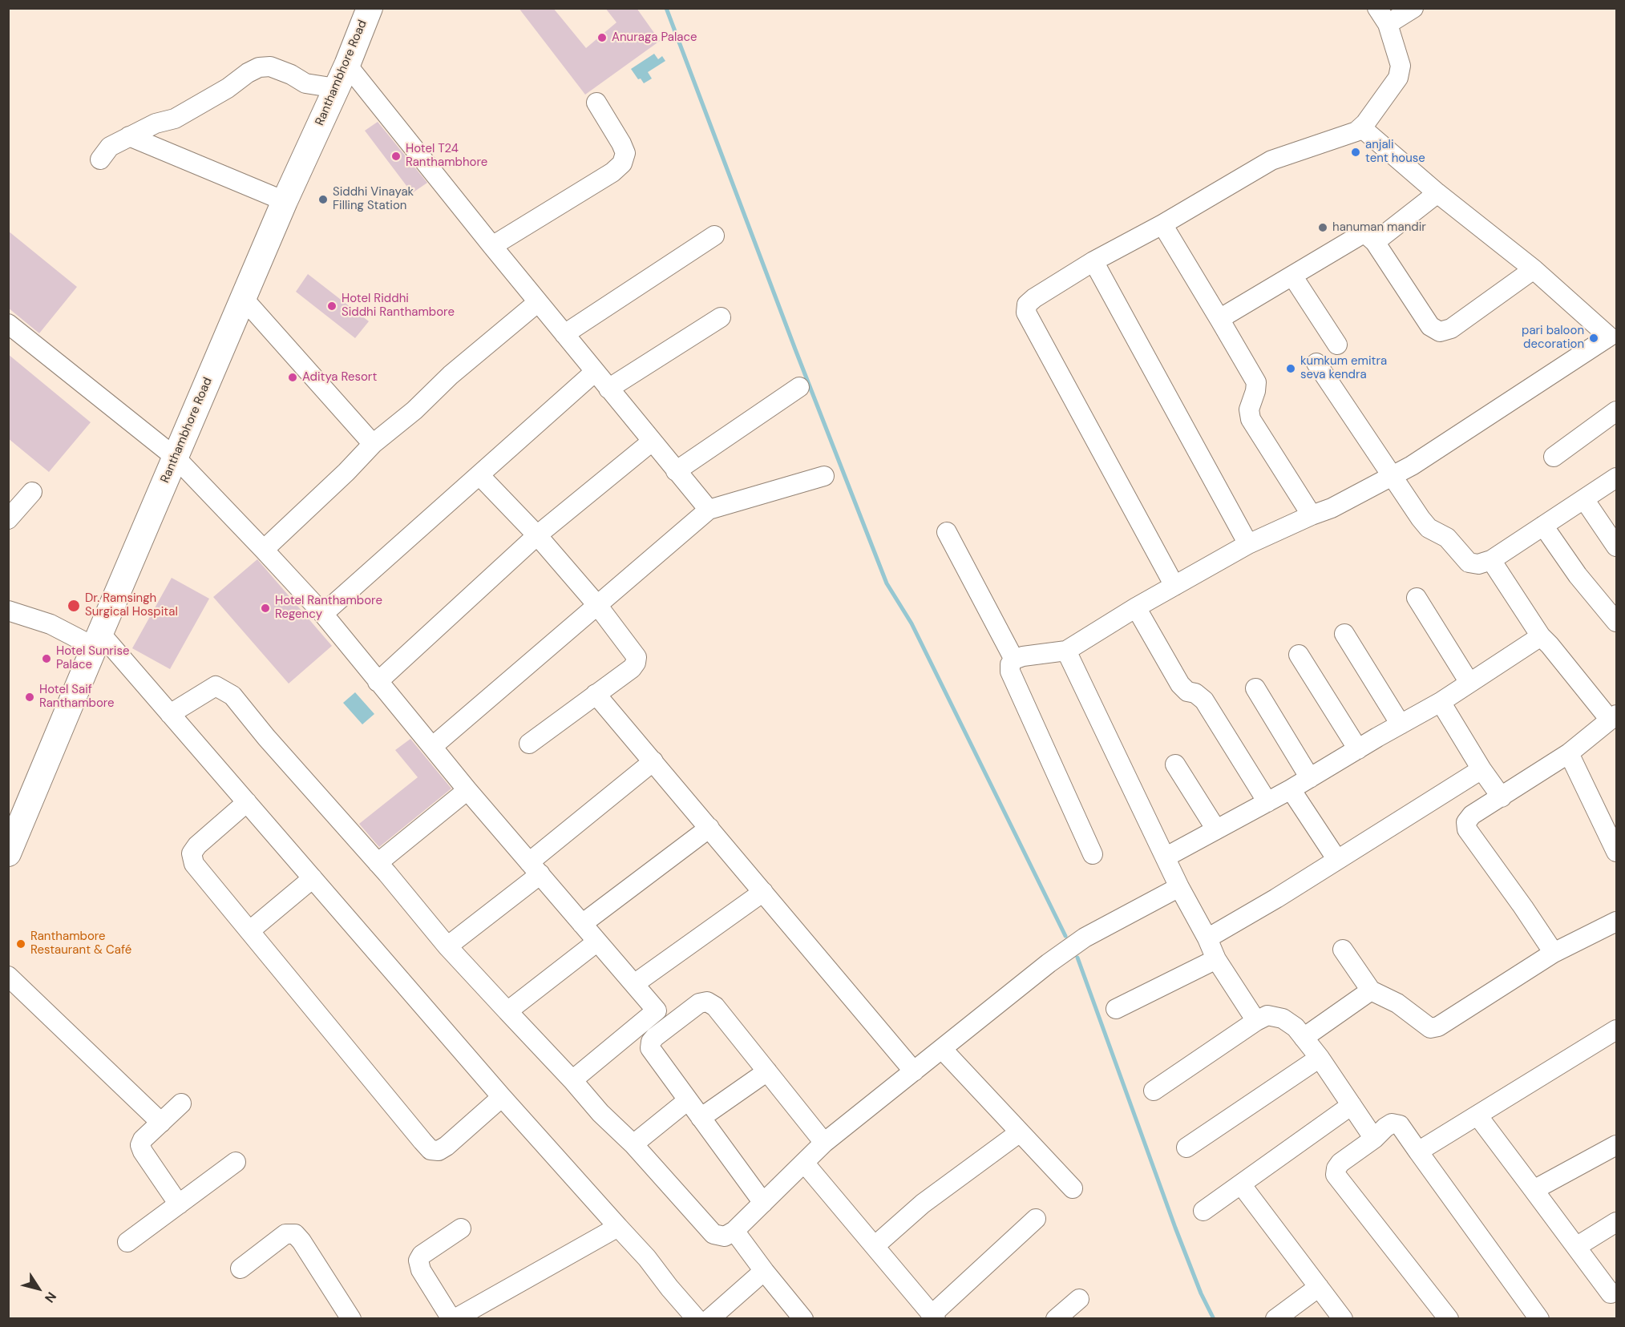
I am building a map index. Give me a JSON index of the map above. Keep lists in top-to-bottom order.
{
  "streets": {
    "main road": ["Ranthambhore Road"]
  },
  "places": [
    "Anuraga Palace",
    "anjali tent house",
    "Hotel T24 Ranthambhore",
    "Siddhi Vinayak Filling Station",
    "hanuman mandir",
    "Hotel Riddhi Siddhi Ranthambore",
    "pari baloon decoration",
    "kumkum emitra seva kendra",
    "Aditya Resort",
    "Dr. Ramsingh Surgical Hospital",
    "Hotel Ranthambore Regency",
    "Hotel Sunrise Palace",
    "Hotel Saif Ranthambore",
    "Ranthambore Restaurant & Café"
  ],
  "north": "bottom right"
}
